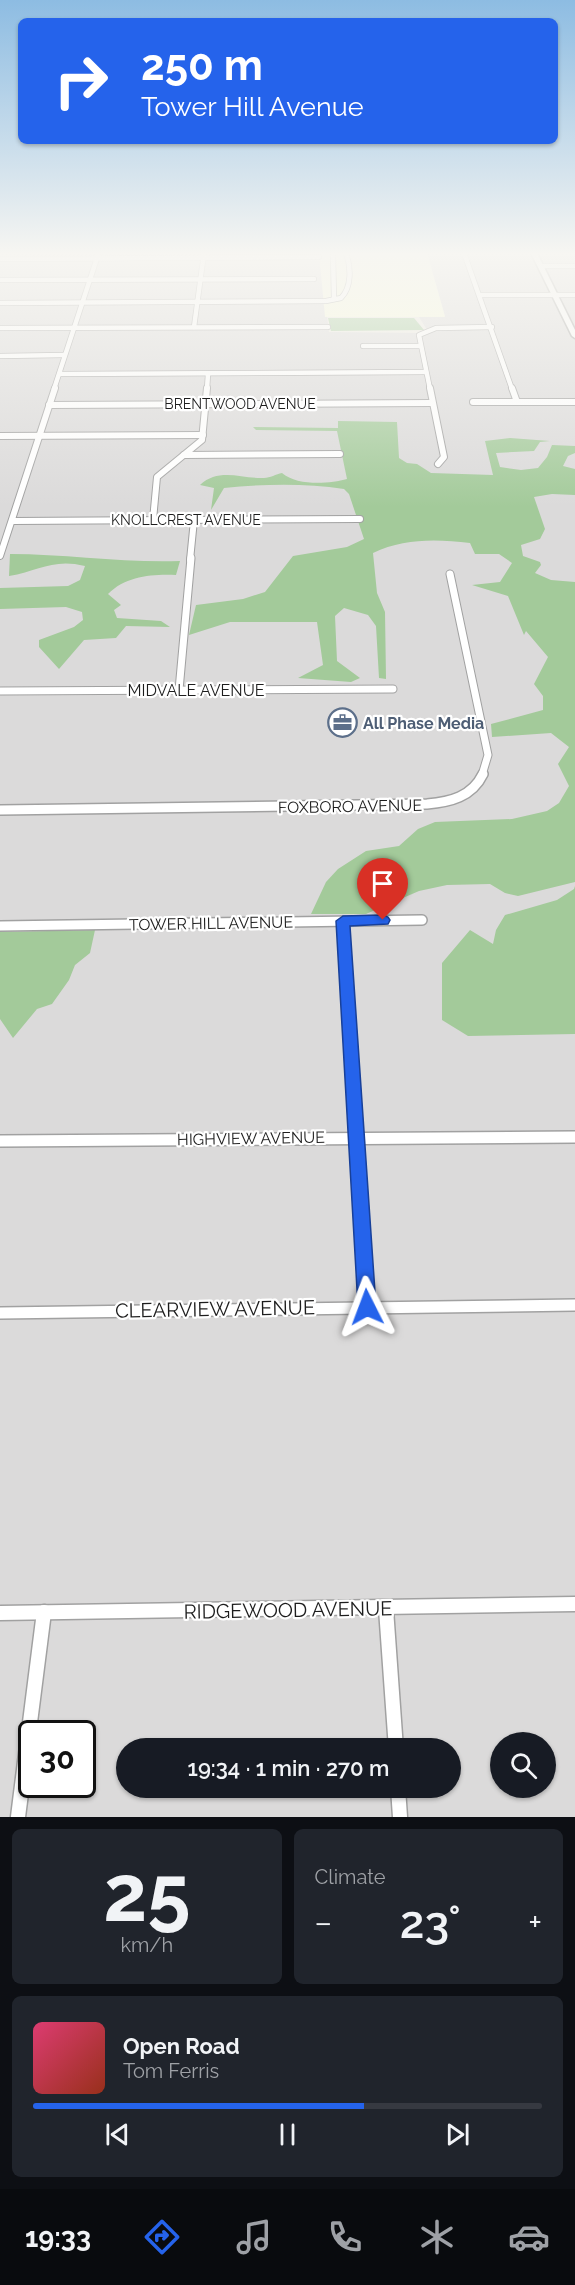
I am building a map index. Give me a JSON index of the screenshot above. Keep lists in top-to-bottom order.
{
  "streets": {
    "street": [
      "BRENTWOOD AVENUE",
      "KNOLLCREST AVENUE",
      "MIDVALE AVENUE",
      "FOXBORO AVENUE",
      "TOWER HILL AVENUE",
      "HIGHVIEW AVENUE",
      "CLEARVIEW AVENUE",
      "RIDGEWOOD AVENUE"
    ]
  },
  "places": {
    "office": ["All Phase Media"]
  },
  "page": {
    "turn": ["250 m", "Tower Hill Avenue"],
    "limit": "30",
    "trip": "19:34 · 1 min · 270 m",
    "tile": [
      ["25", "km/h"],
      "Climate"
    ],
    "heat": ["−", "23°", "+"],
    "song": ["Open Road", "Tom Ferris"],
    "tabs": "19:33"
  }
}
